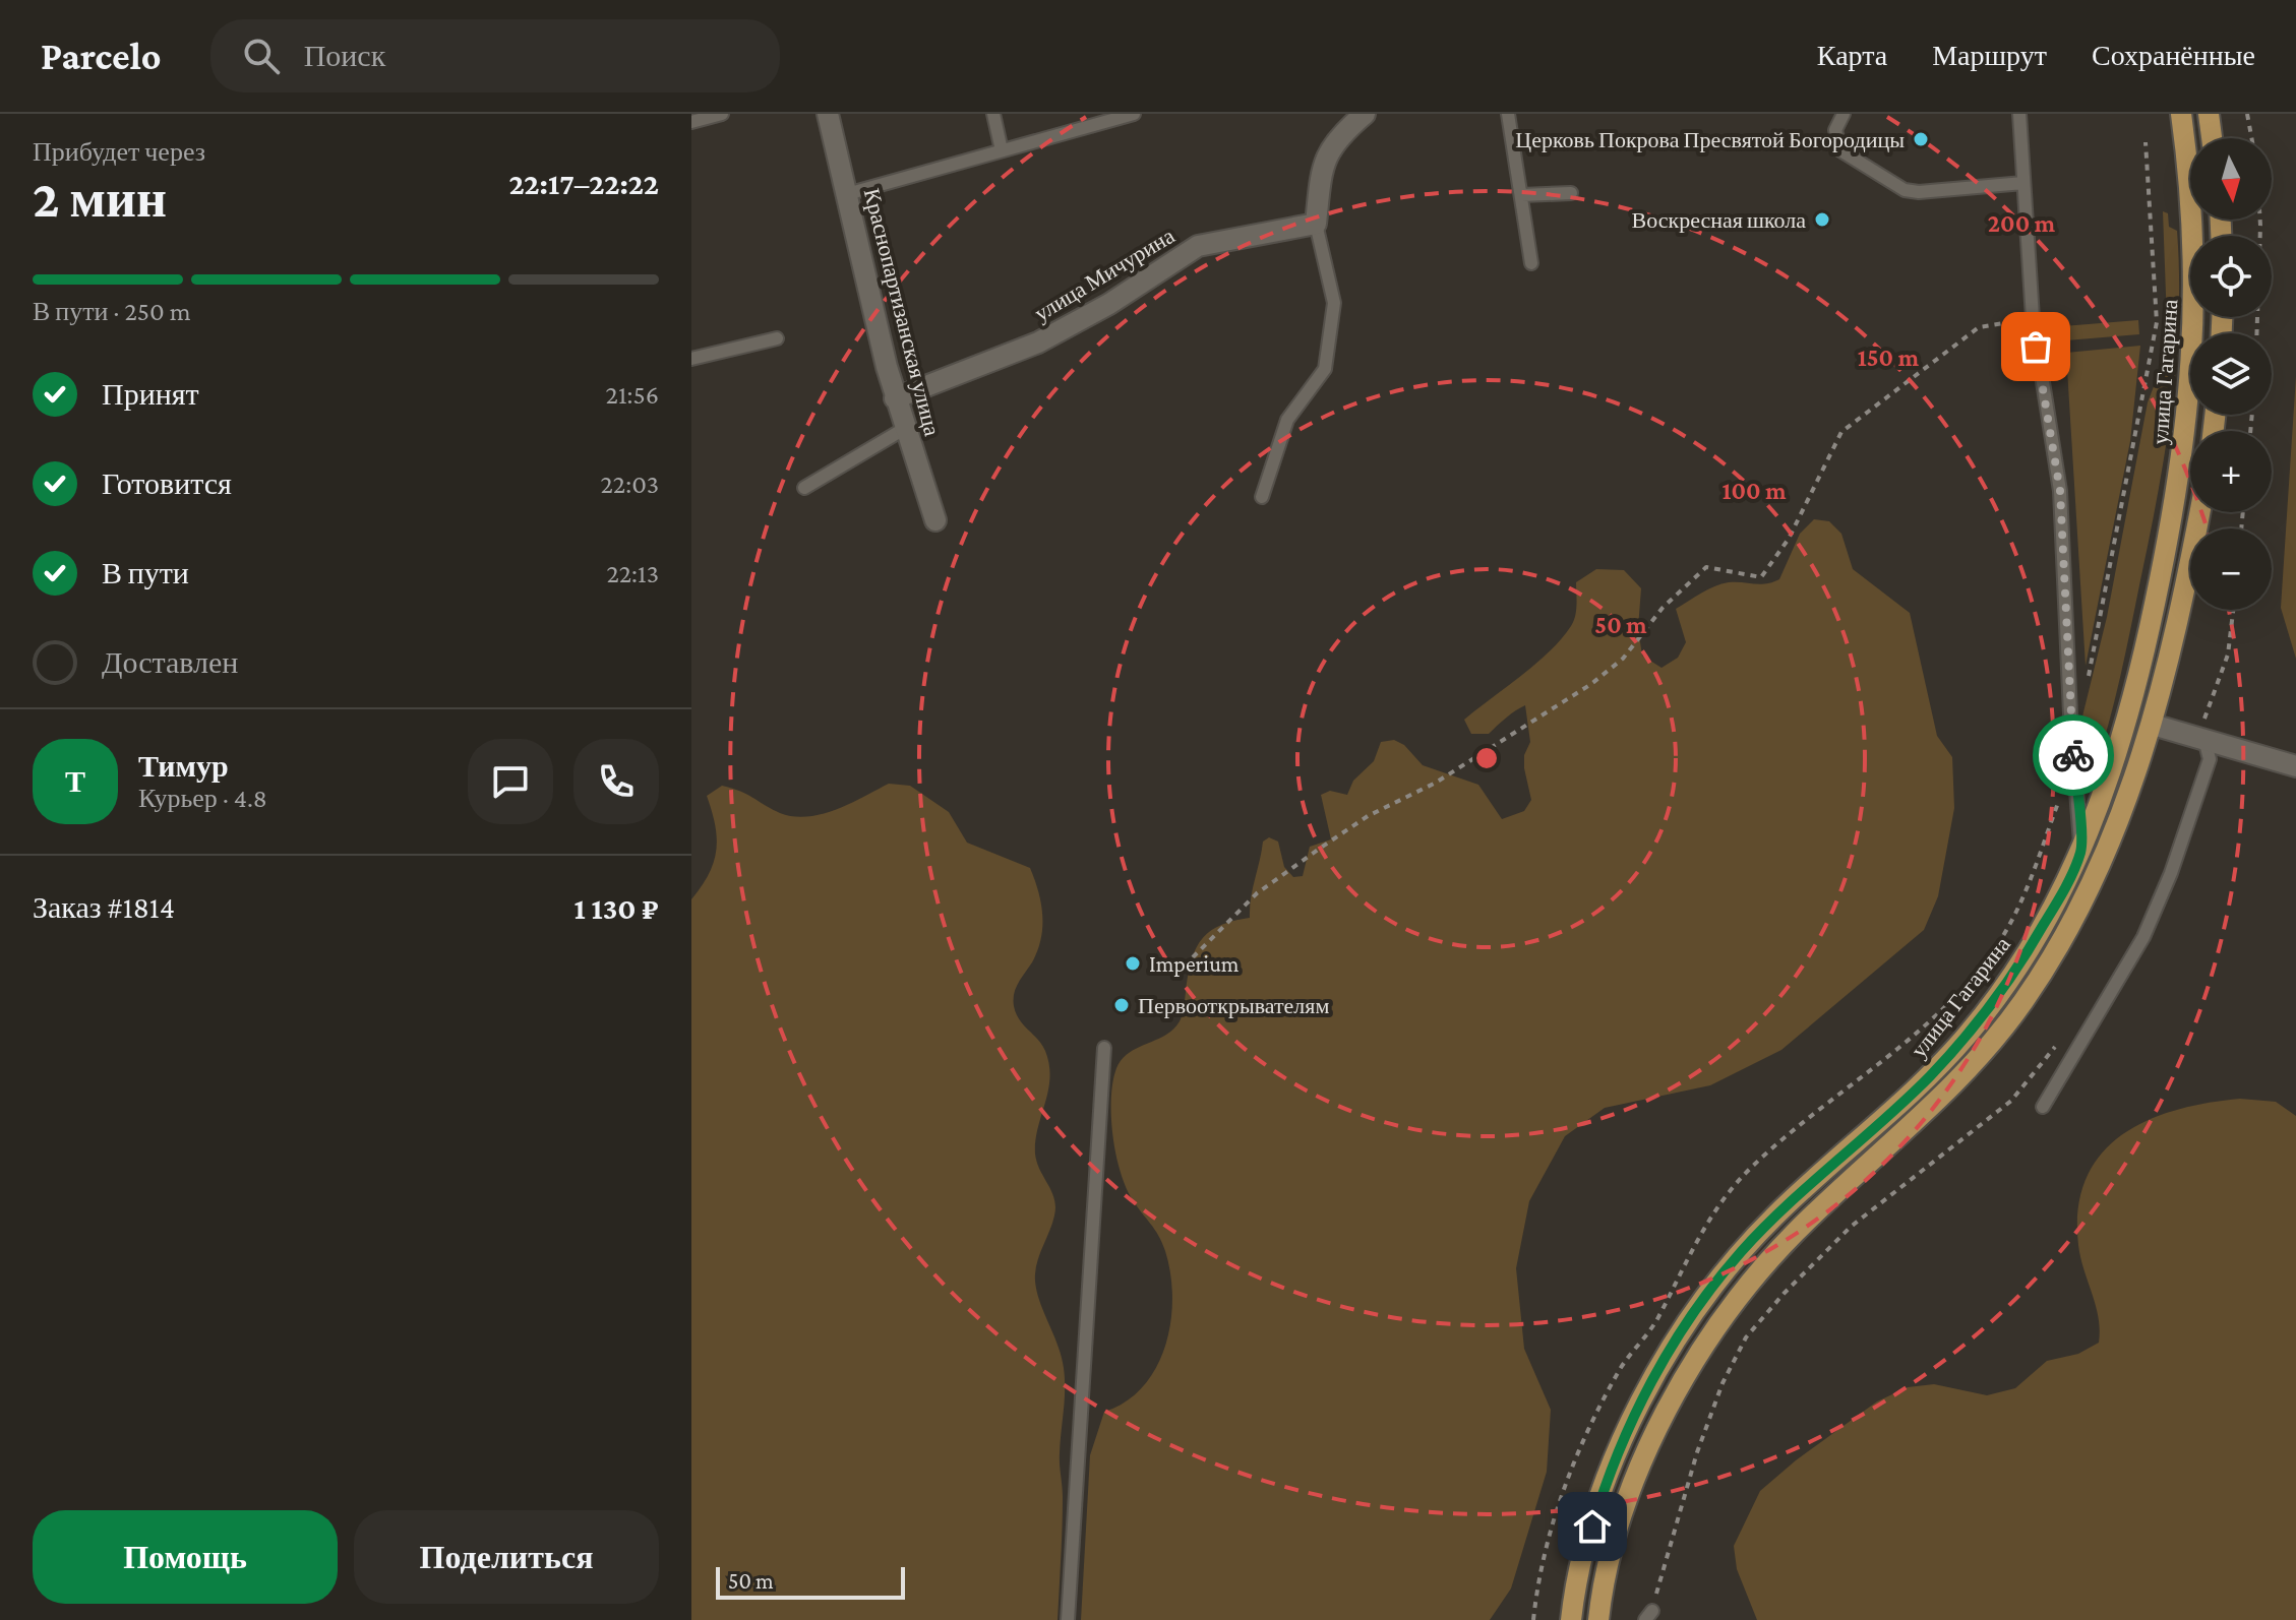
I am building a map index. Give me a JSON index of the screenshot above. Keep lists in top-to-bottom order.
{
  "streets": {
    "main road": ["улица Гагарина"],
    "street": ["улица Мичурина", "Краснопартизанская улица"]
  },
  "crossings": [
    ["улица Мичурина", "Краснопартизанская улица"]
  ],
  "places": [
    "Церковь Покрова Пресвятой Богородицы",
    "Воскресная школа",
    "Imperium",
    "Первооткрывателям"
  ],
  "scale_bar": "50 m",
  "north": "bottom",
  "page": {
    "header": "Parcelo",
    "search": "Поиск",
    "nav": ["Карта", "Маршрут", "Сохранённые"],
    "heading": ["2 мин", "Прибудет через", "22:17–22:22"],
    "panel": [
      "Тимур",
      "Курьер · 4.8",
      "Заказ #1814",
      "1 130 ₽"
    ],
    "map_buttons": ["+", "−"],
    "bar": "В пути · 250 m",
    "list": [
      ["Принят", "21:56"],
      ["Готовится", "22:03"],
      ["В пути", "22:13"],
      "Доставлен"
    ],
    "round": "Т",
    "buttons": ["Помощь", "Поделиться"],
    "scale": "50 m"
  },
  "rings": [
    "200 m",
    "150 m",
    "100 m",
    "50 m"
  ]
}
